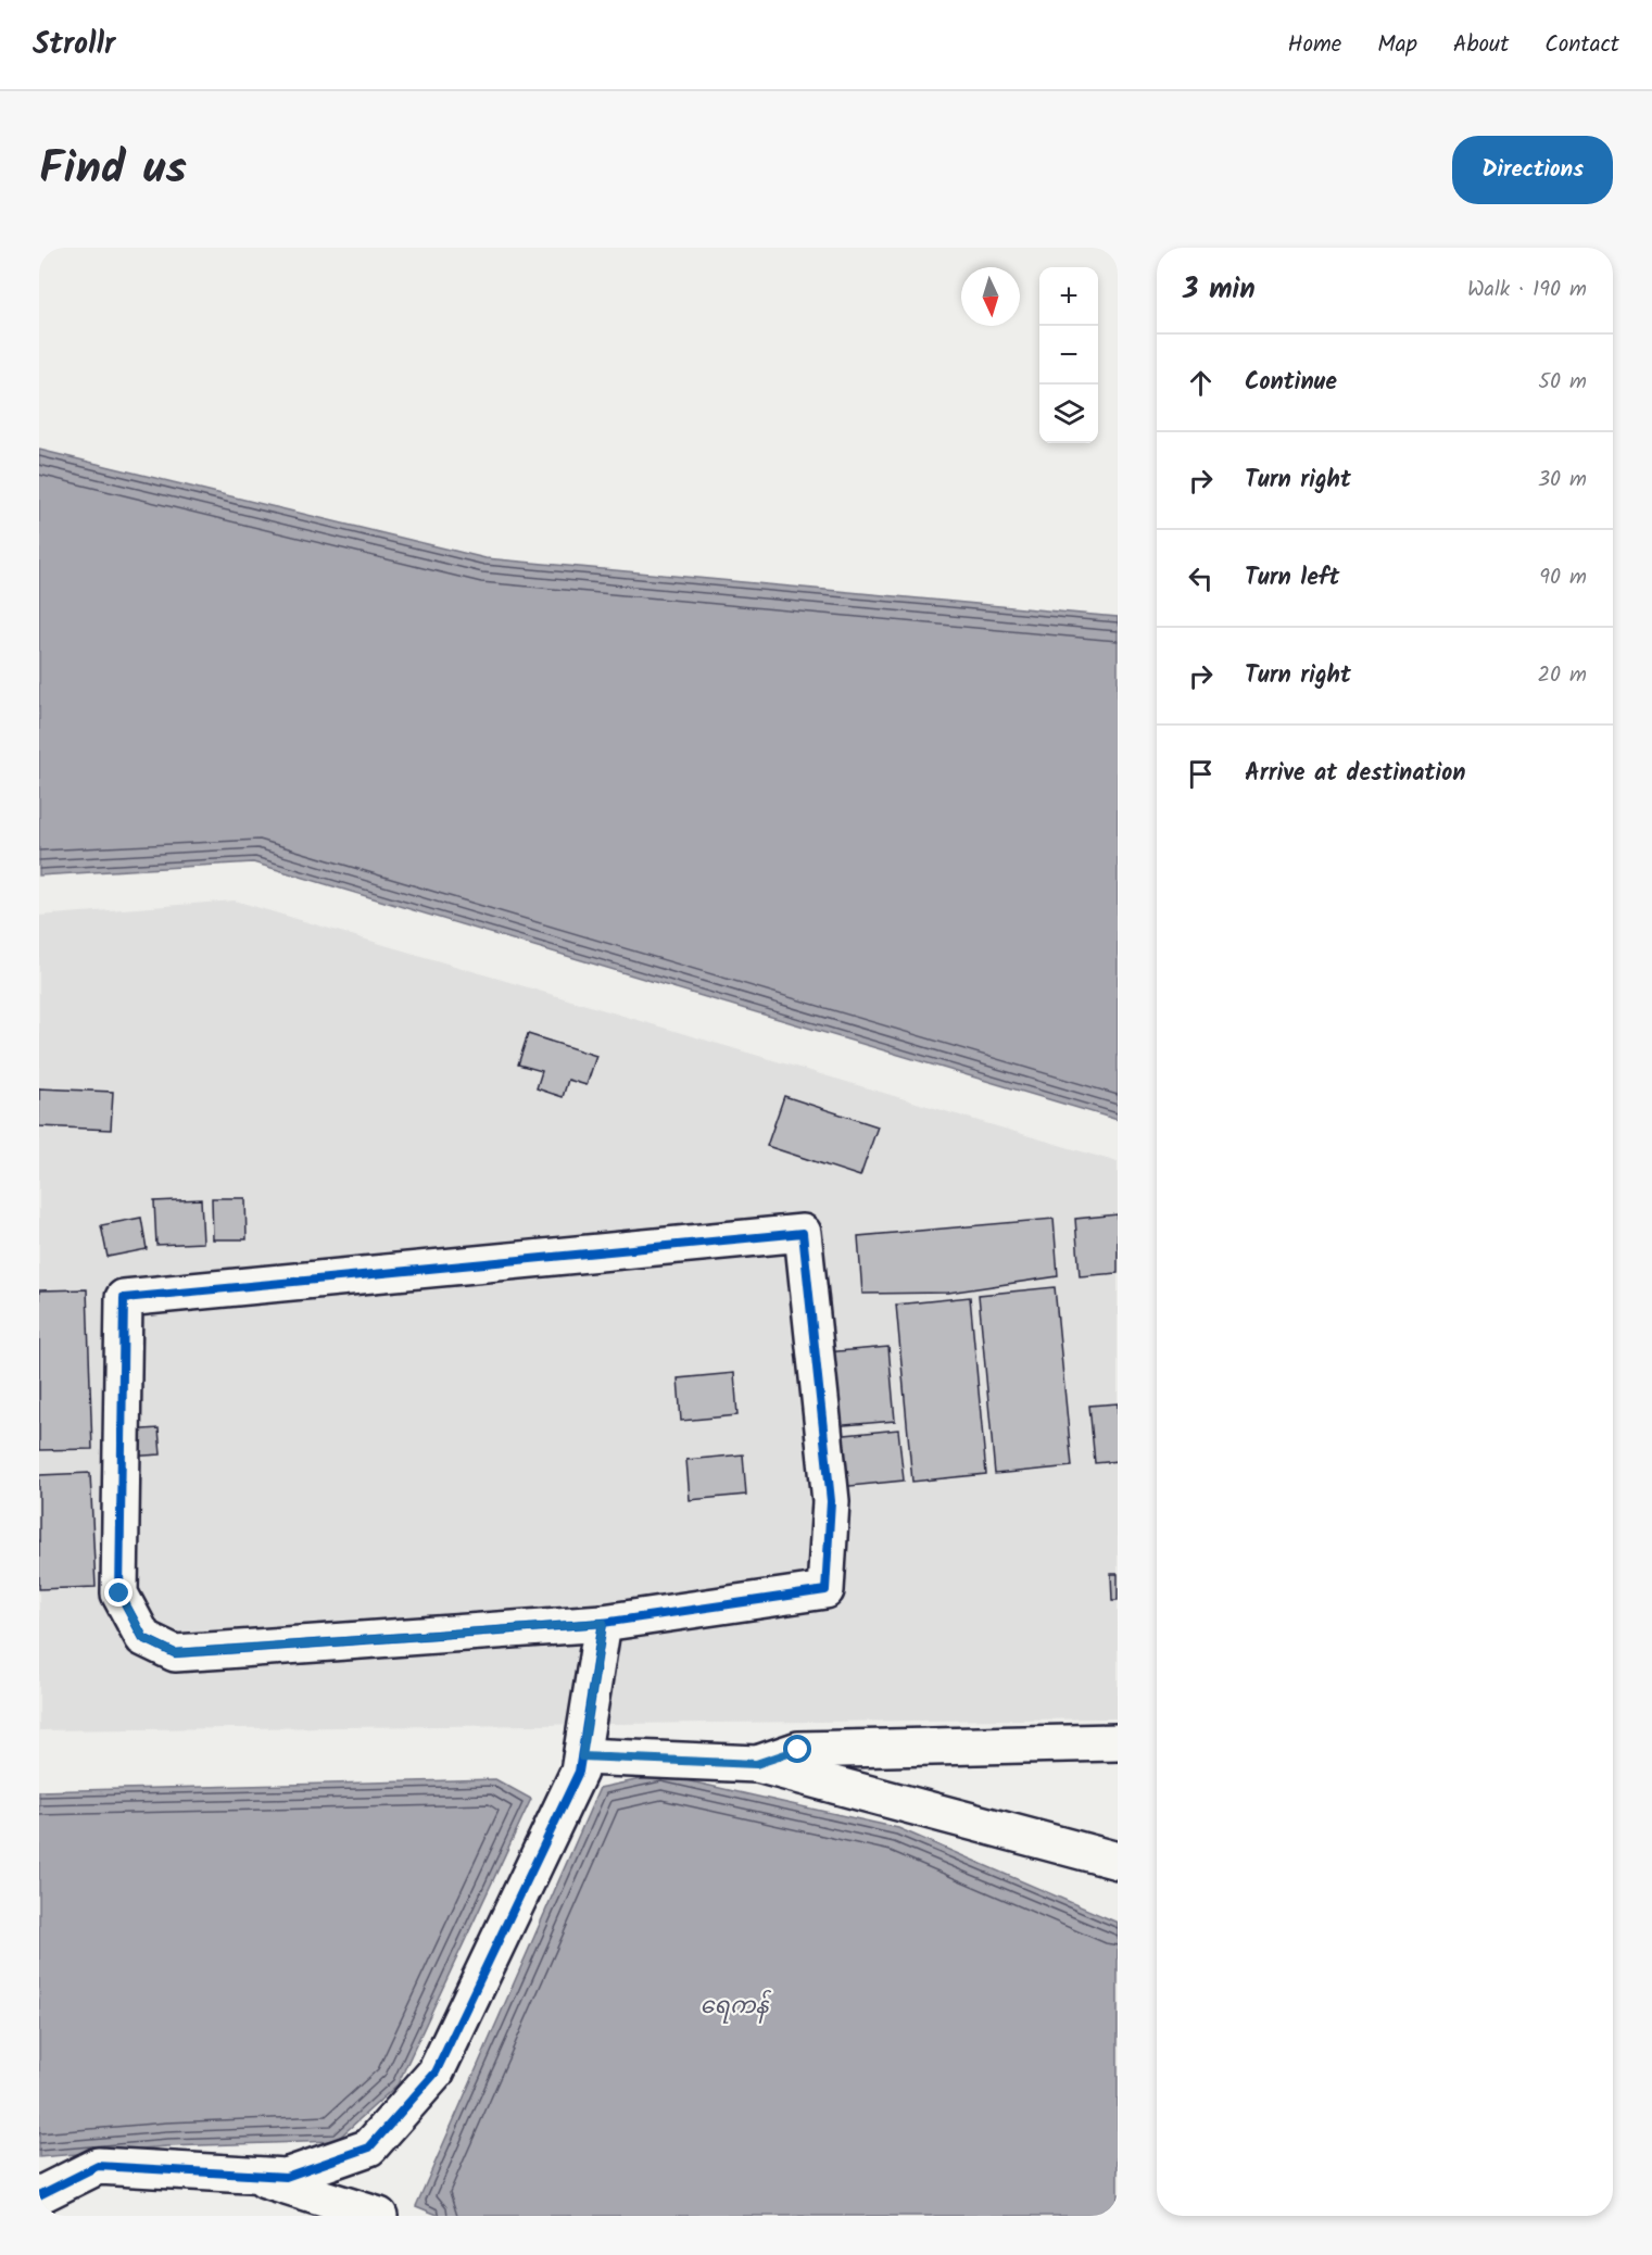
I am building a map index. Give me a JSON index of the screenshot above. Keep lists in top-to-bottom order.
{
  "water": ["ရေကန်"],
  "north": "bottom",
  "page": {
    "header": "Strollr",
    "nav": [
      "Home",
      "Map",
      "About",
      "Contact"
    ],
    "title": "Find us",
    "buttons": "Directions",
    "heading": ["3 min", "Walk · 190 m"],
    "map_buttons": ["+", "−"],
    "list": [
      ["Continue", "50 m"],
      ["Turn right", "30 m"],
      ["Turn left", "90 m"],
      ["Turn right", "20 m"],
      "Arrive at destination"
    ]
  }
}
